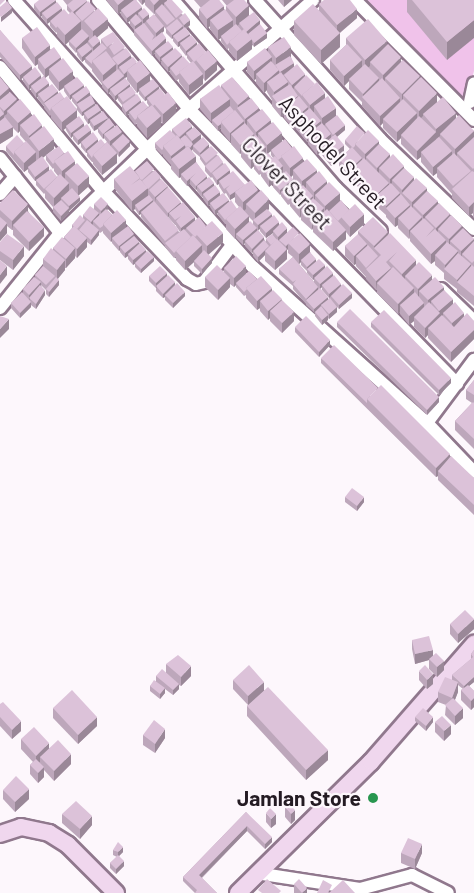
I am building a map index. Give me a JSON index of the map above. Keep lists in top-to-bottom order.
{
  "streets": {
    "street": ["Asphodel Street", "Clover Street"]
  },
  "places": ["Jamlan Store"]
}
